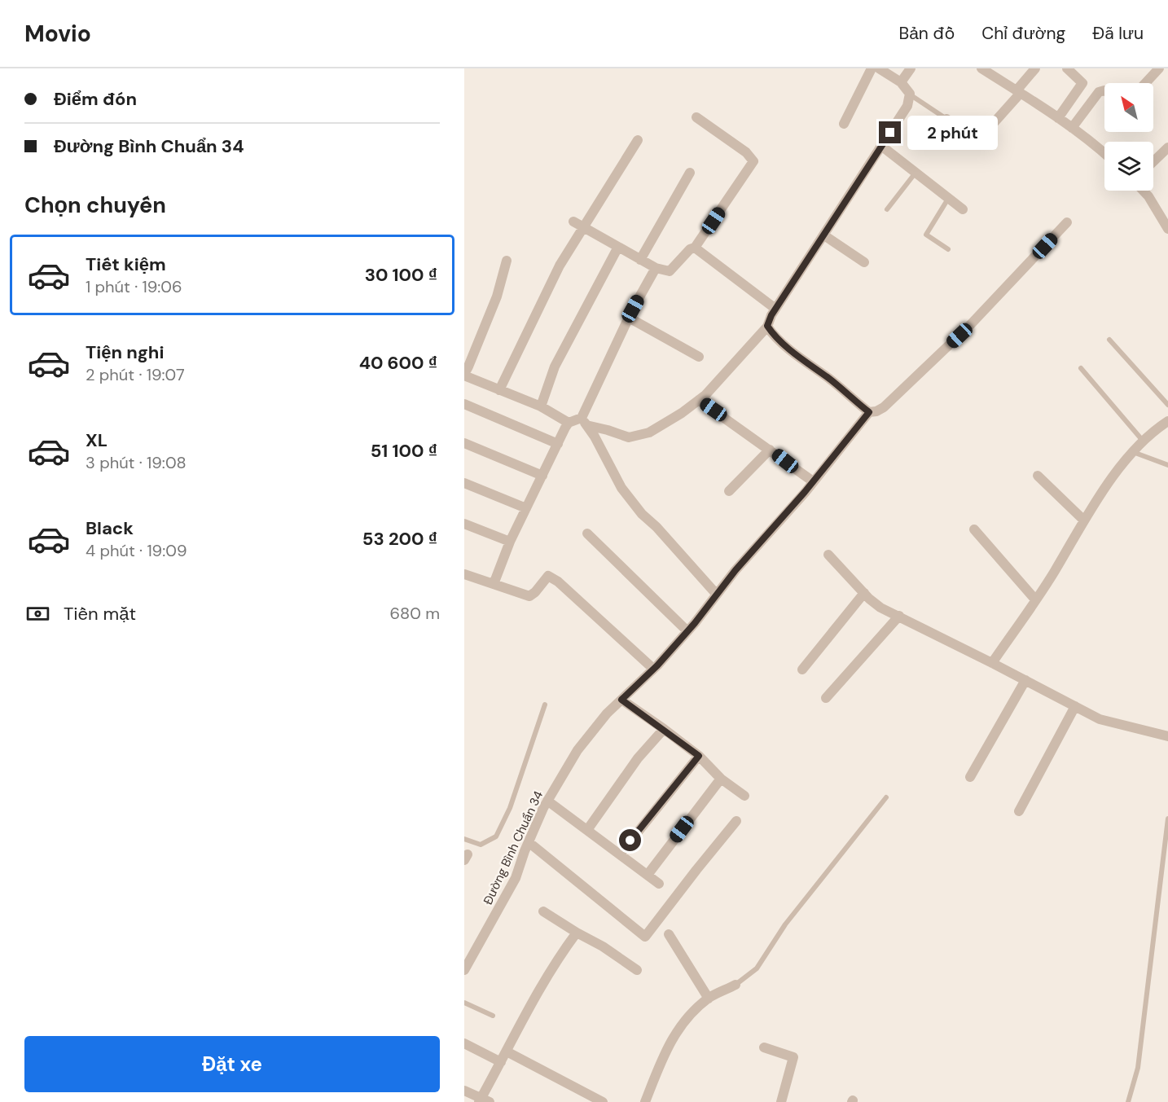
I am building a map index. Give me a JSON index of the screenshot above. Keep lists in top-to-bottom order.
{
  "streets": {
    "street": ["Đường Bình Chuẩn 34"]
  },
  "north": "top left",
  "page": {
    "header": "Movio",
    "nav": ["Bản đồ", "Chỉ đường", "Đã lưu"],
    "banner": ["Điểm đón", "Đường Bình Chuẩn 34"],
    "bubble": "2 phút",
    "heading": "Chọn chuyến",
    "list": [
      {
        "name": "Tiết kiệm",
        "note": "1 phút · 19:06",
        "value": "30 100 ₫"
      },
      {
        "name": "Tiện nghi",
        "note": "2 phút · 19:07",
        "value": "40 600 ₫"
      },
      {
        "name": "XL",
        "note": "3 phút · 19:08",
        "value": "51 100 ₫"
      },
      {
        "name": "Black",
        "note": "4 phút · 19:09",
        "value": "53 200 ₫"
      }
    ],
    "pay": ["Tiền mặt", "680 m"],
    "buttons": "Đặt xe"
  }
}
